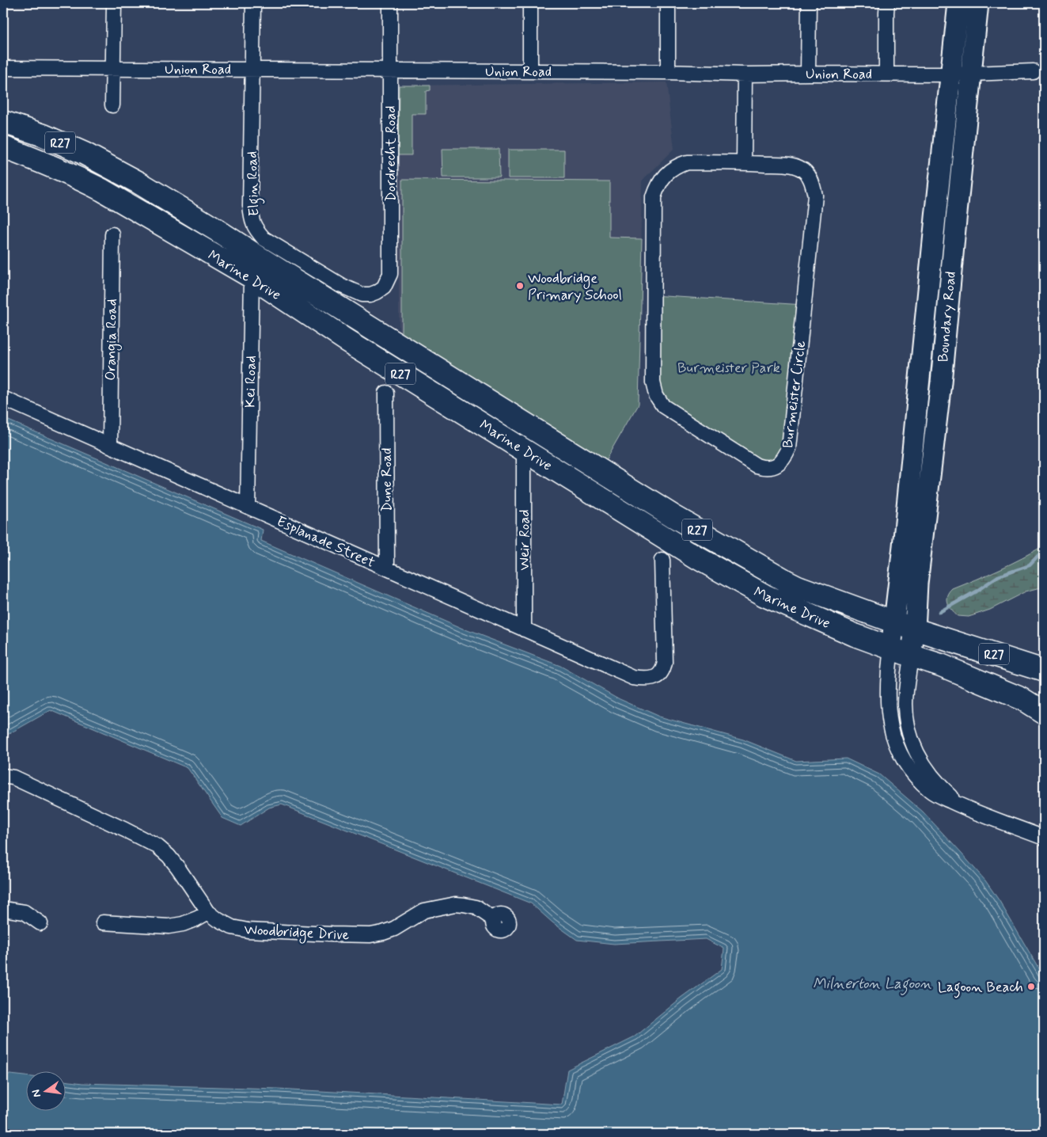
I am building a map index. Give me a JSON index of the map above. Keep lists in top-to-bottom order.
{
  "streets": {
    "main road": ["R27", "Marine Drive", "Boundary Road"],
    "street": [
      "Union Road",
      "Dordrecht Road",
      "Elgin Road",
      "Orangia Road",
      "Kei Road",
      "Burmeister Circle",
      "Dune Road",
      "Weir Road",
      "Esplanade Street",
      "Woodbridge Drive"
    ]
  },
  "crossings": [
    ["Union Road", "Dordrecht Road"],
    ["Union Road", "Elgin Road"],
    ["Union Road", "Boundary Road"],
    ["Dordrecht Road", "Elgin Road"],
    ["Marine Drive", "Boundary Road"],
    ["Marine Drive", "Kei Road"],
    ["Marine Drive", "Weir Road"],
    ["Orangia Road", "Esplanade Street"],
    ["Kei Road", "Esplanade Street"],
    ["Dune Road", "Esplanade Street"],
    ["Weir Road", "Esplanade Street"]
  ],
  "water": ["Milnerton Lagoon"],
  "parks": ["Burmeister Park"],
  "places": ["Woodbridge Primary School", "Lagoon Beach"],
  "north": "left"
}
